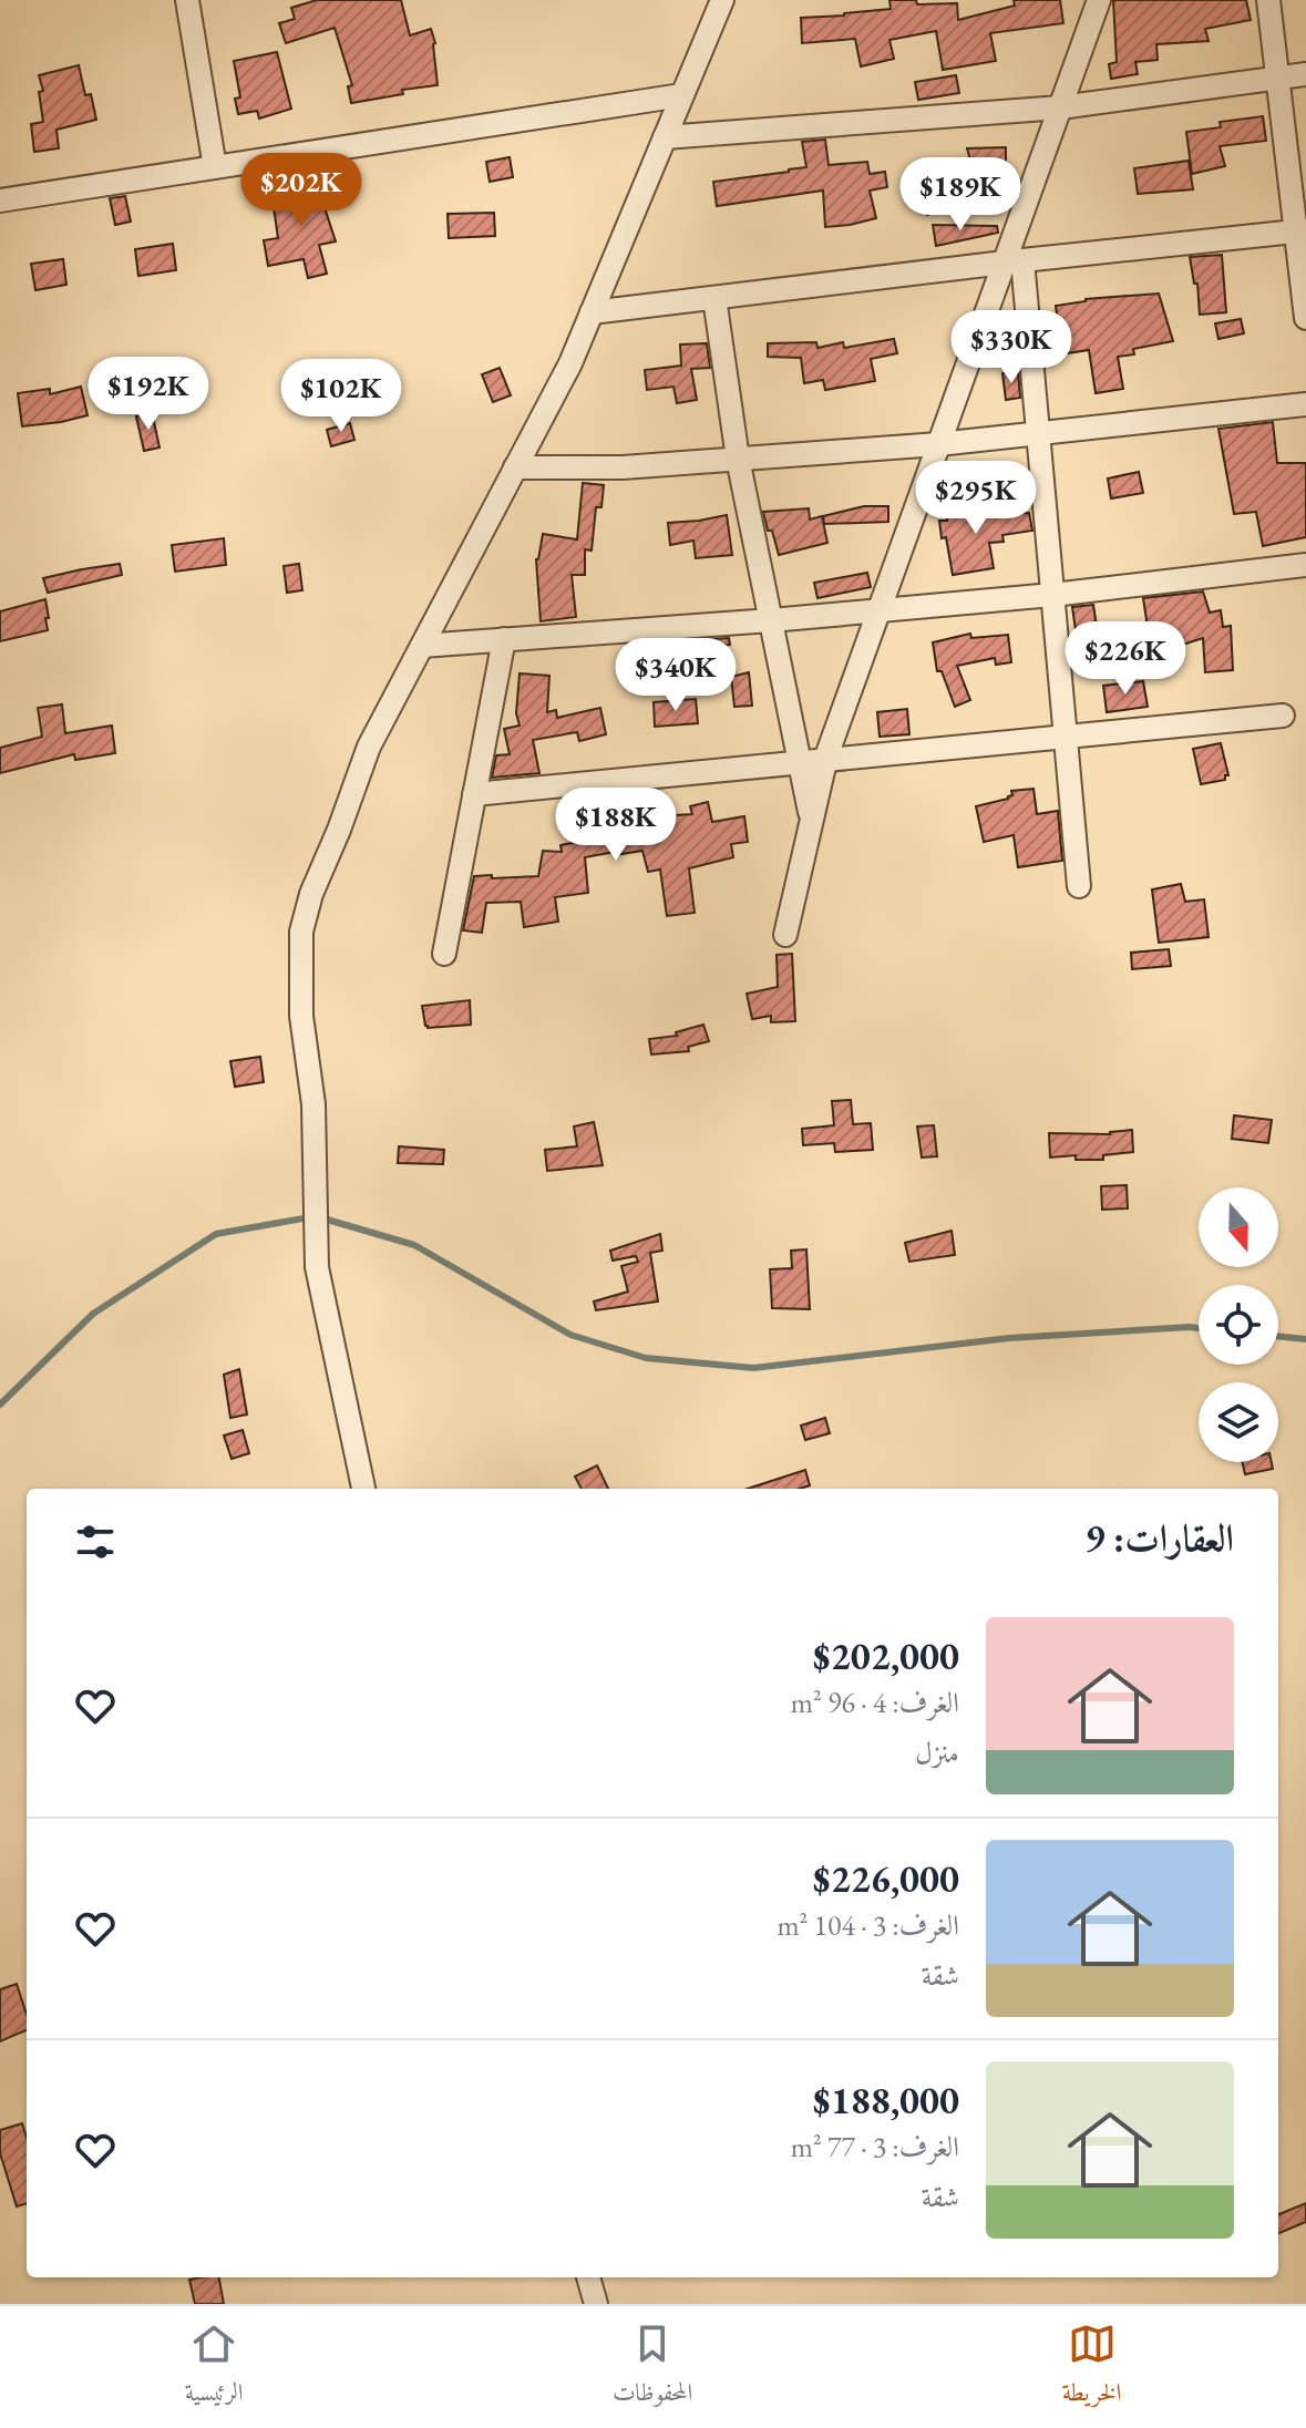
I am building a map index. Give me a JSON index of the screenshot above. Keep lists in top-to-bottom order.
{
  "north": "bottom",
  "page": {
    "price": [
      "$202K",
      "$189K",
      "$330K",
      "$192K",
      "$102K",
      "$295K",
      "$226K",
      "$340K",
      "$188K"
    ],
    "heading": "العقارات: 9",
    "list": [
      {
        "name": "$202,000",
        "note": "الغرف: 4 · 96 m² · منزل"
      },
      {
        "name": "$226,000",
        "note": "الغرف: 3 · 104 m² · شقة"
      },
      {
        "name": "$188,000",
        "note": "الغرف: 3 · 77 m² · شقة"
      }
    ],
    "tabs": ["الخريطة", "المحفوظات", "الرئيسية"]
  }
}
